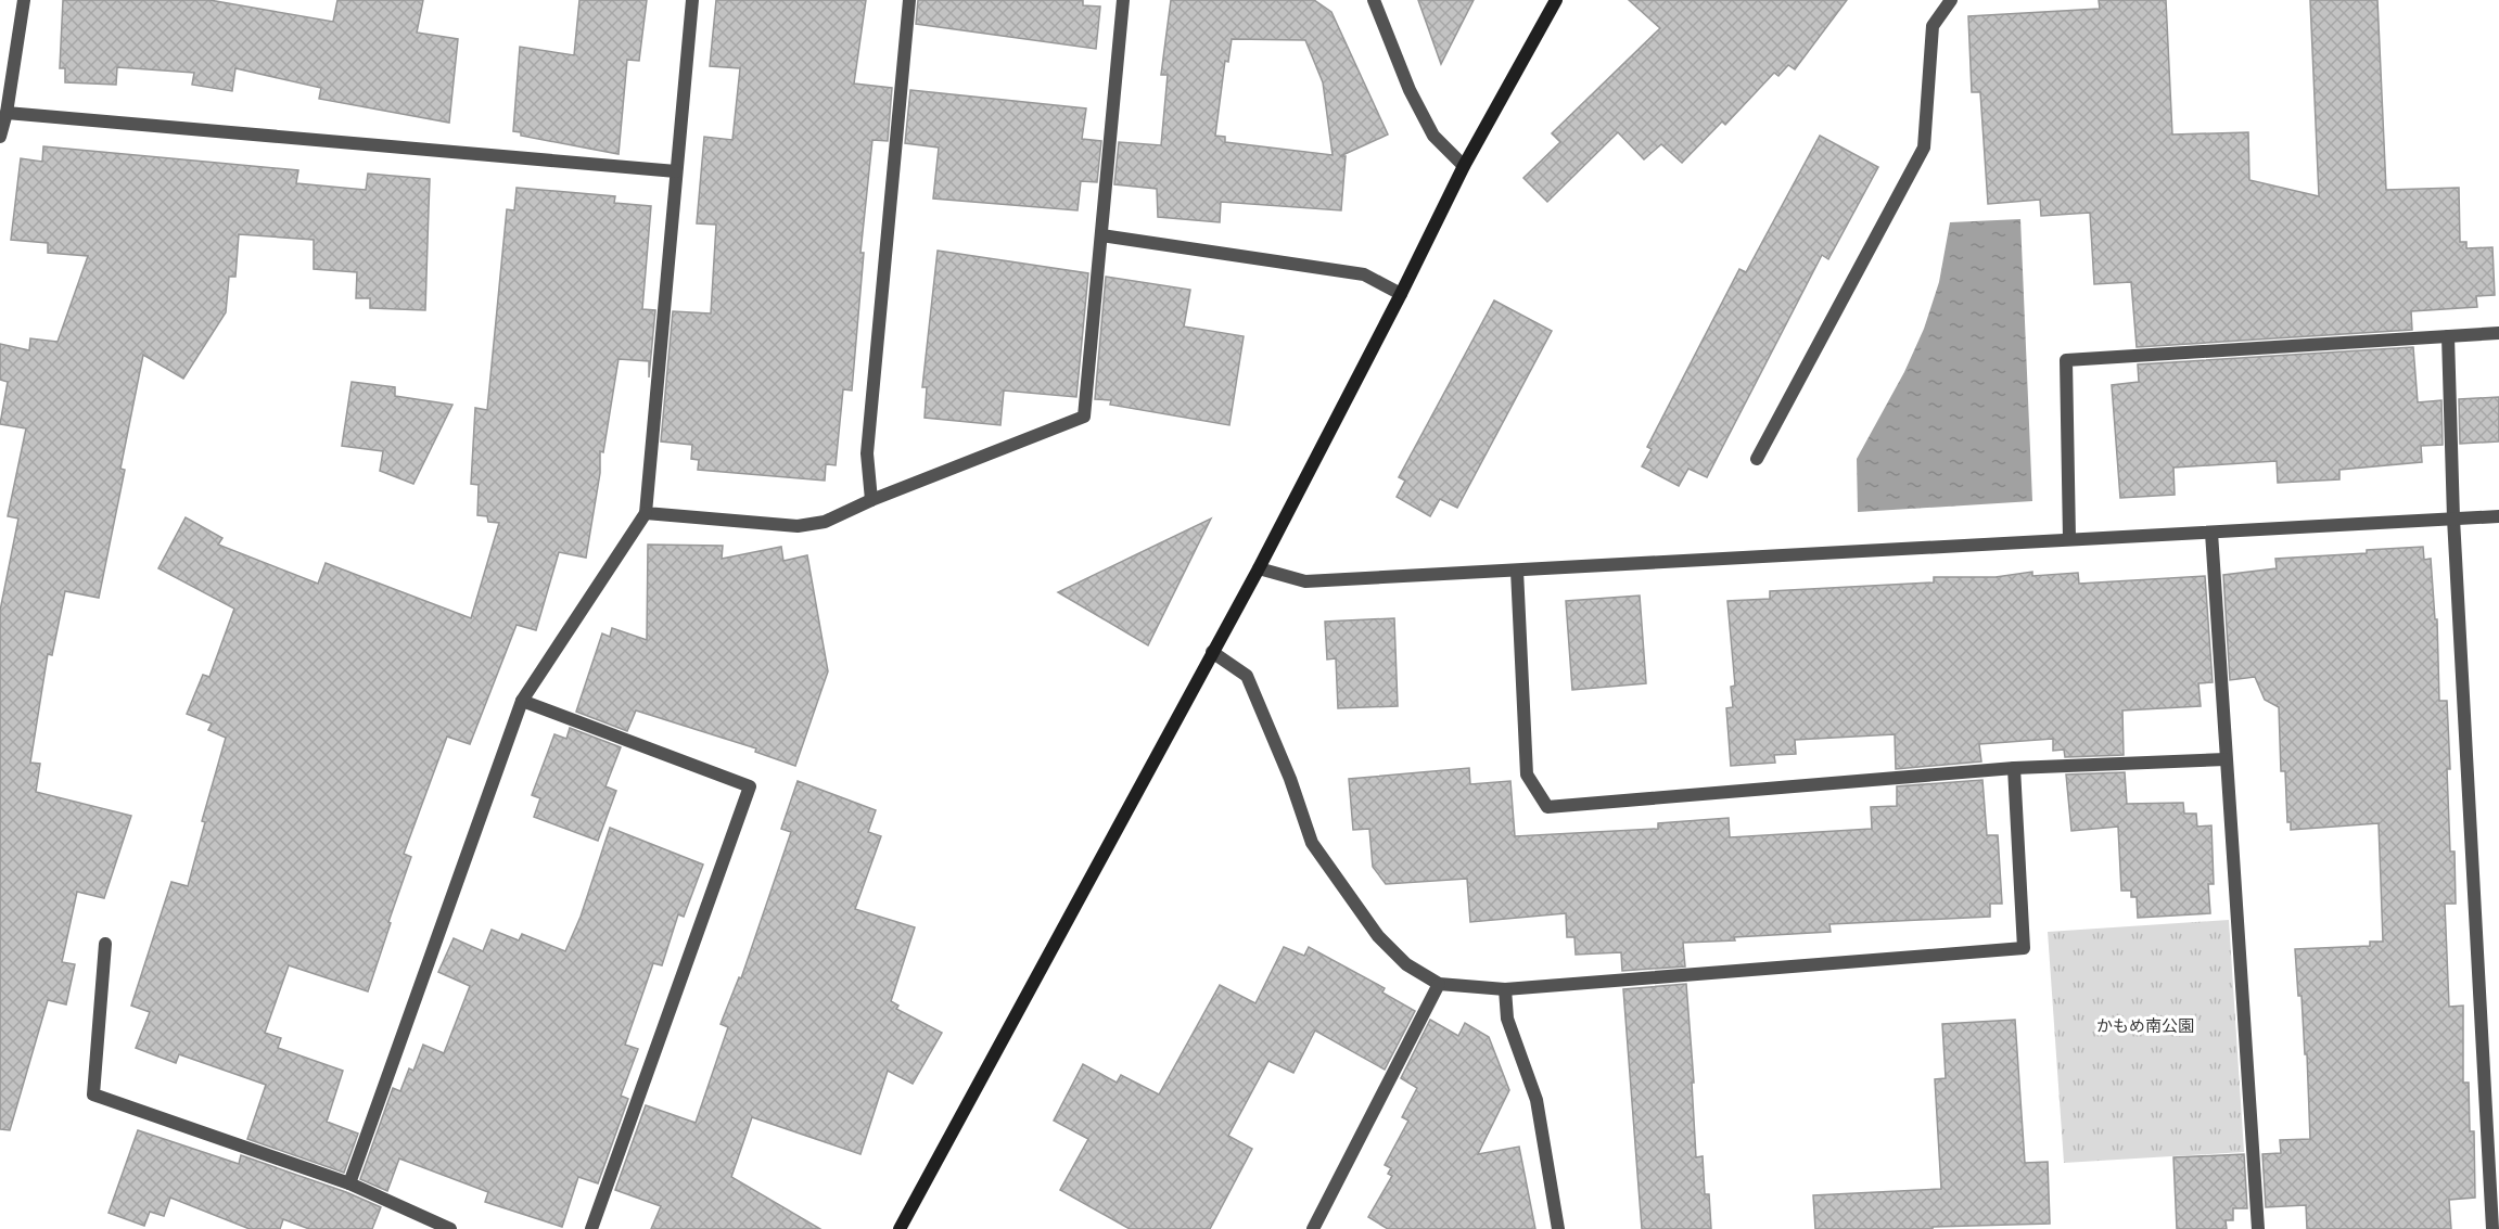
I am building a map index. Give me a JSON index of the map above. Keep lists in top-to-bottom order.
{
  "parks": ["かもめ南公園"]
}
